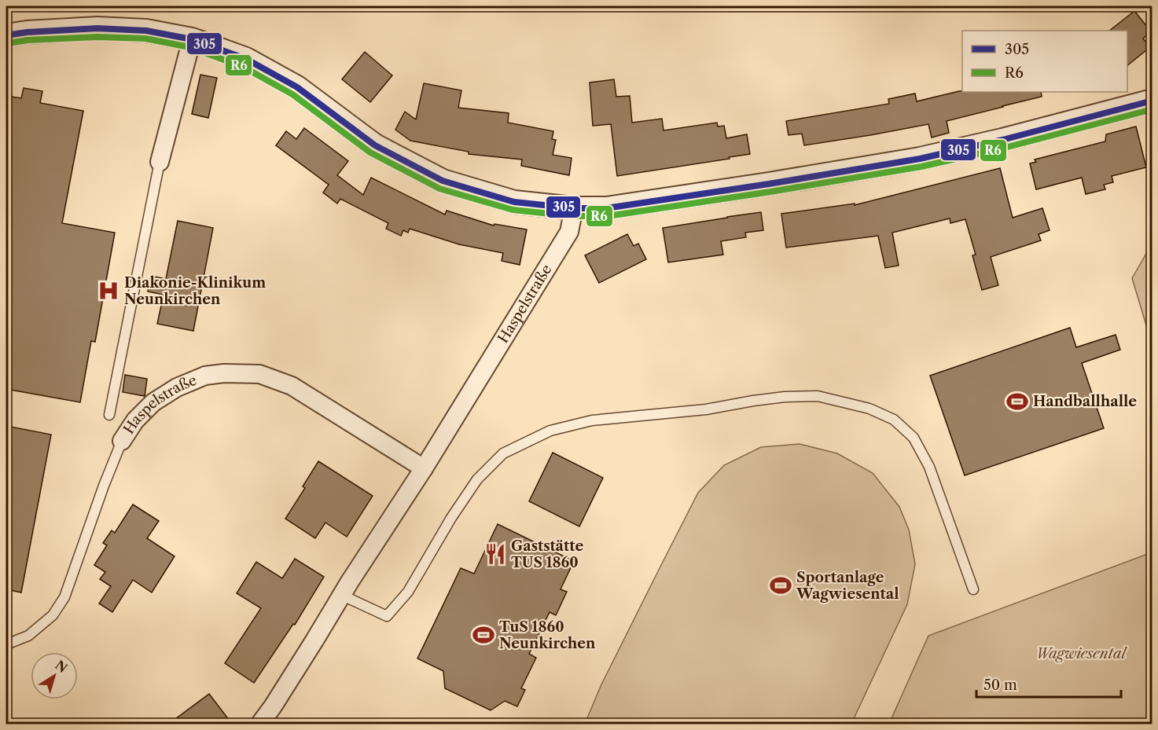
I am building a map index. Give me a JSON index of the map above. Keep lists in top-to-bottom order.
{
  "streets": {
    "street": ["Haspelstraße"]
  },
  "parks": ["Wagwiesental"],
  "places": {
    "hospital": ["Diakonie-Klinikum Neunkirchen"],
    "sports": ["Handballhalle", "Sportanlage Wagwiesental", "TuS 1860 Neunkirchen"],
    "restaurant": ["Gaststätte TUS 1860"]
  },
  "lines": ["transit line 305", "transit line R6"],
  "legend": ["305", "R6"],
  "scale_bar": "50 m",
  "north": "top right"
}
